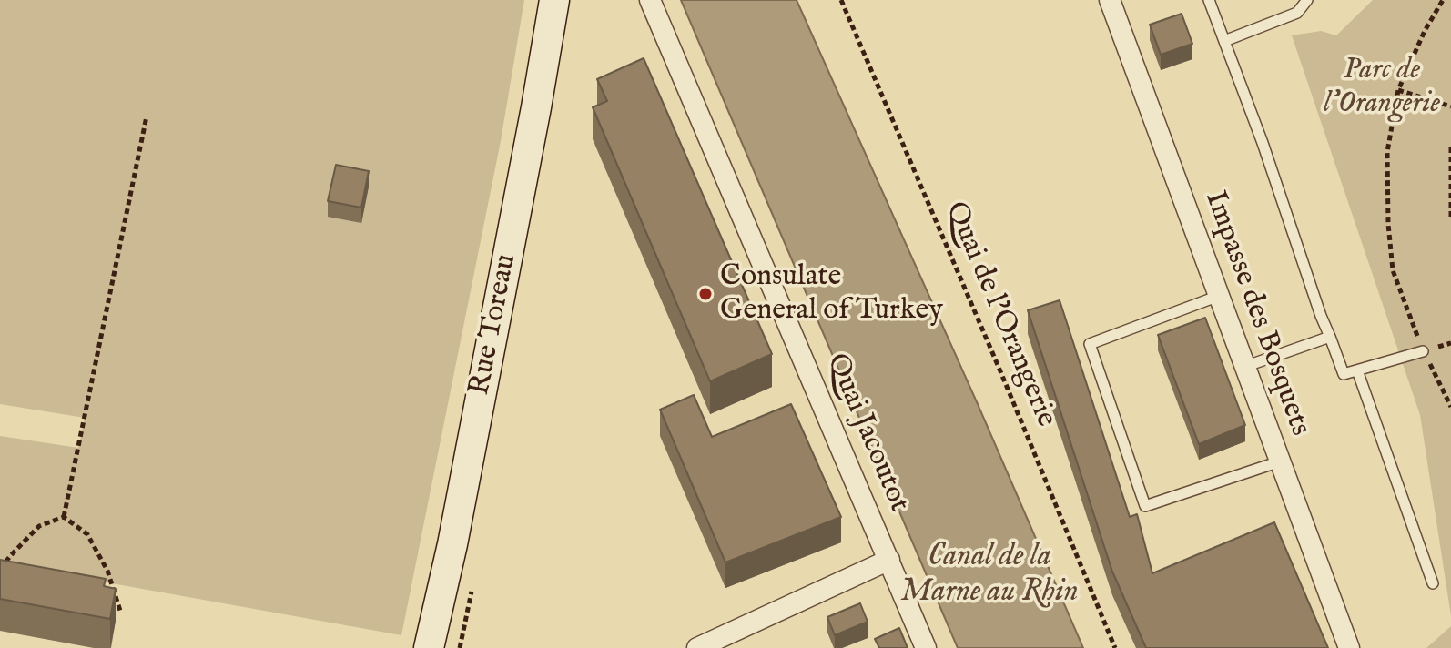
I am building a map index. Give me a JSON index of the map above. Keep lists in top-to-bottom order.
{
  "streets": {
    "main road": ["Rue Toreau"],
    "street": ["Impasse des Bosquets", "Quai Jacoutot"],
    "path": ["Quai de l'Orangerie"]
  },
  "water": ["Canal de la Marne au Rhin"],
  "parks": ["Parc de l'Orangerie"],
  "places": ["Consulate General of Turkey"]
}
